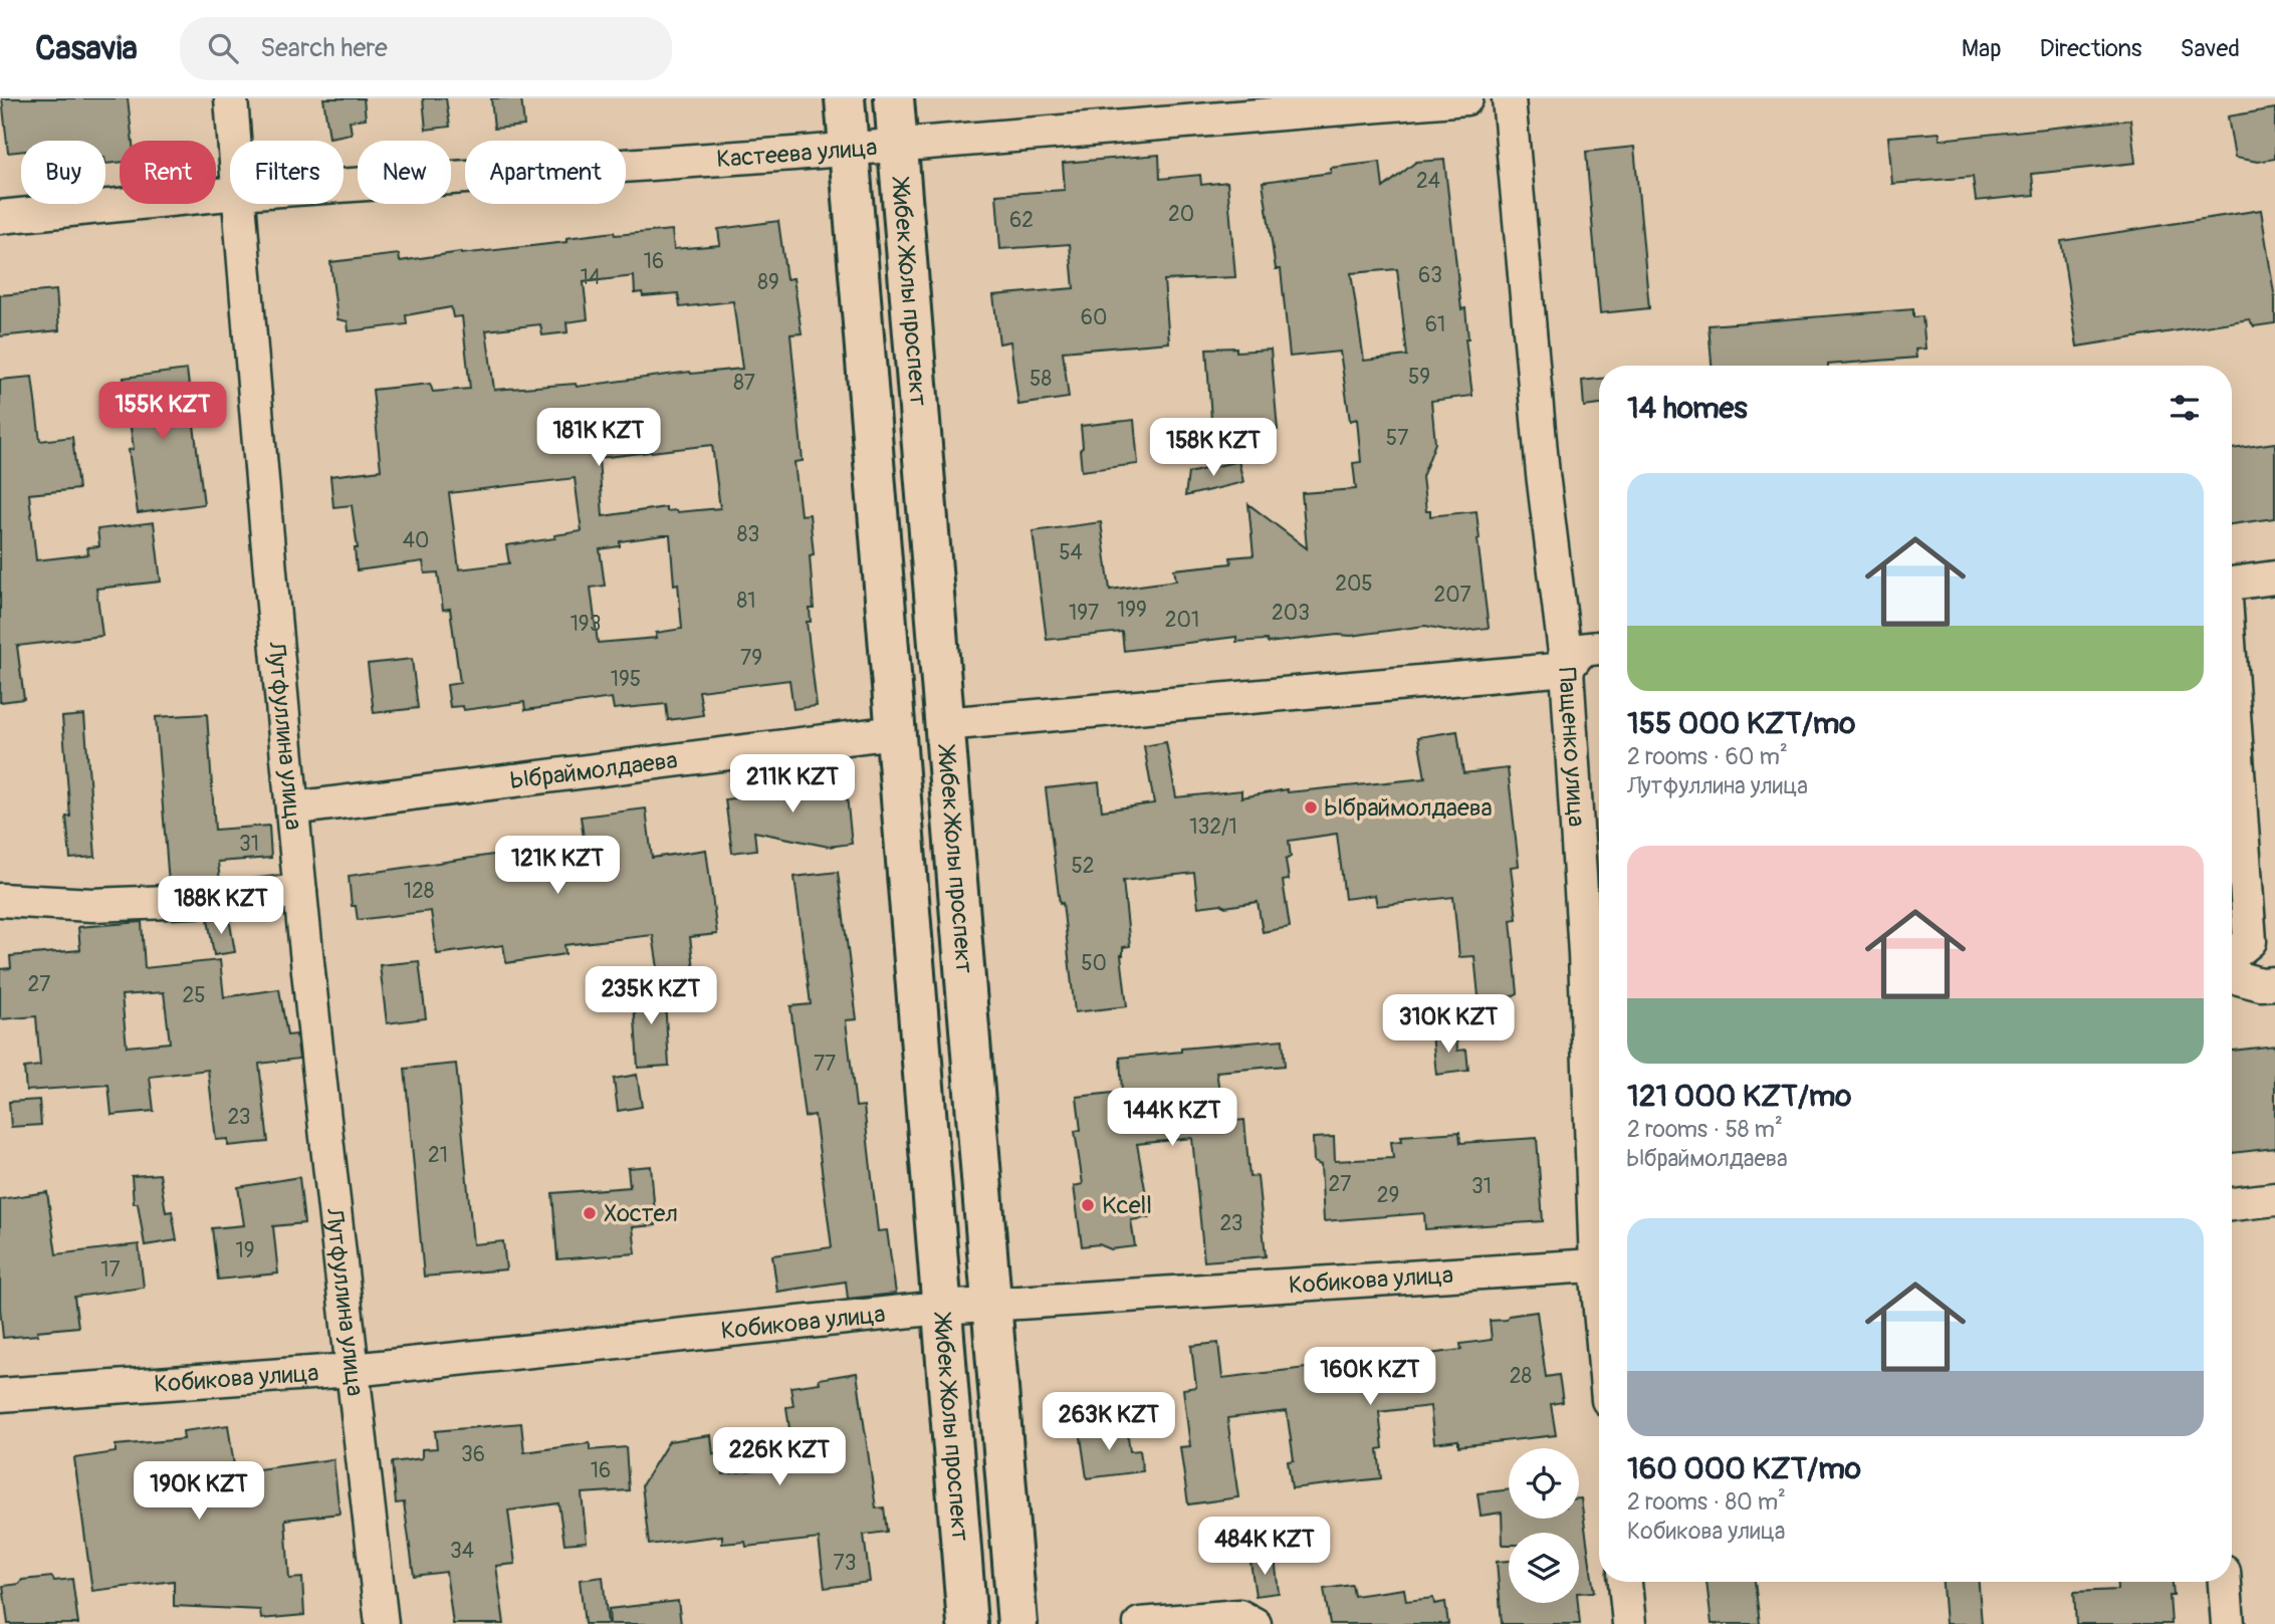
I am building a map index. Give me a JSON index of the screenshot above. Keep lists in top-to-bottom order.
{
  "streets": {
    "highway": ["Жибек Жолы проспект"],
    "street": [
      "Кастеева улица",
      "Лутфуллина улица",
      "Пащенко улица",
      "Ыбраймолдаева",
      "Кобикова улица"
    ]
  },
  "crossings": [
    ["Кастеева улица", "Жибек Жолы проспект"],
    ["Жибек Жолы проспект", "Ыбраймолдаева"],
    ["Жибек Жолы проспект", "Кобикова улица"],
    ["Лутфуллина улица", "Ыбраймолдаева"],
    ["Лутфуллина улица", "Кобикова улица"]
  ],
  "places": ["Ыбраймолдаева", "Kcell", "Хостел"],
  "house_numbers": [
    "24",
    "20",
    "62",
    "16",
    "63",
    "14",
    "89",
    "60",
    "61",
    "59",
    "58",
    "87",
    "57",
    "83",
    "40",
    "54",
    "205",
    "207",
    "81",
    "199",
    "197",
    "203",
    "201",
    "193",
    "79",
    "195",
    "132/1",
    "31",
    "52",
    "128",
    "50",
    "27",
    "25",
    "77",
    "23",
    "21",
    "27",
    "31",
    "29",
    "23",
    "19",
    "17",
    "28",
    "36",
    "16",
    "34",
    "73"
  ],
  "page": {
    "header": "Casavia",
    "search": "Search here",
    "nav": ["Map", "Directions", "Saved"],
    "chip": [
      "Buy",
      "Rent",
      "Filters",
      "New",
      "Apartment"
    ],
    "heading": "14 homes",
    "price": [
      "155K KZT",
      "181K KZT",
      "158K KZT",
      "211K KZT",
      "121K KZT",
      "188K KZT",
      "235K KZT",
      "310K KZT",
      "144K KZT",
      "160K KZT",
      "263K KZT",
      "226K KZT",
      "190K KZT",
      "484K KZT"
    ],
    "list": [
      {
        "name": "155 000 KZT/mo",
        "note": "2 rooms · 60 m² · Лутфуллина улица"
      },
      {
        "name": "121 000 KZT/mo",
        "note": "2 rooms · 58 m² · Ыбраймолдаева"
      },
      {
        "name": "160 000 KZT/mo",
        "note": "2 rooms · 80 m² · Кобикова улица"
      }
    ]
  }
}
